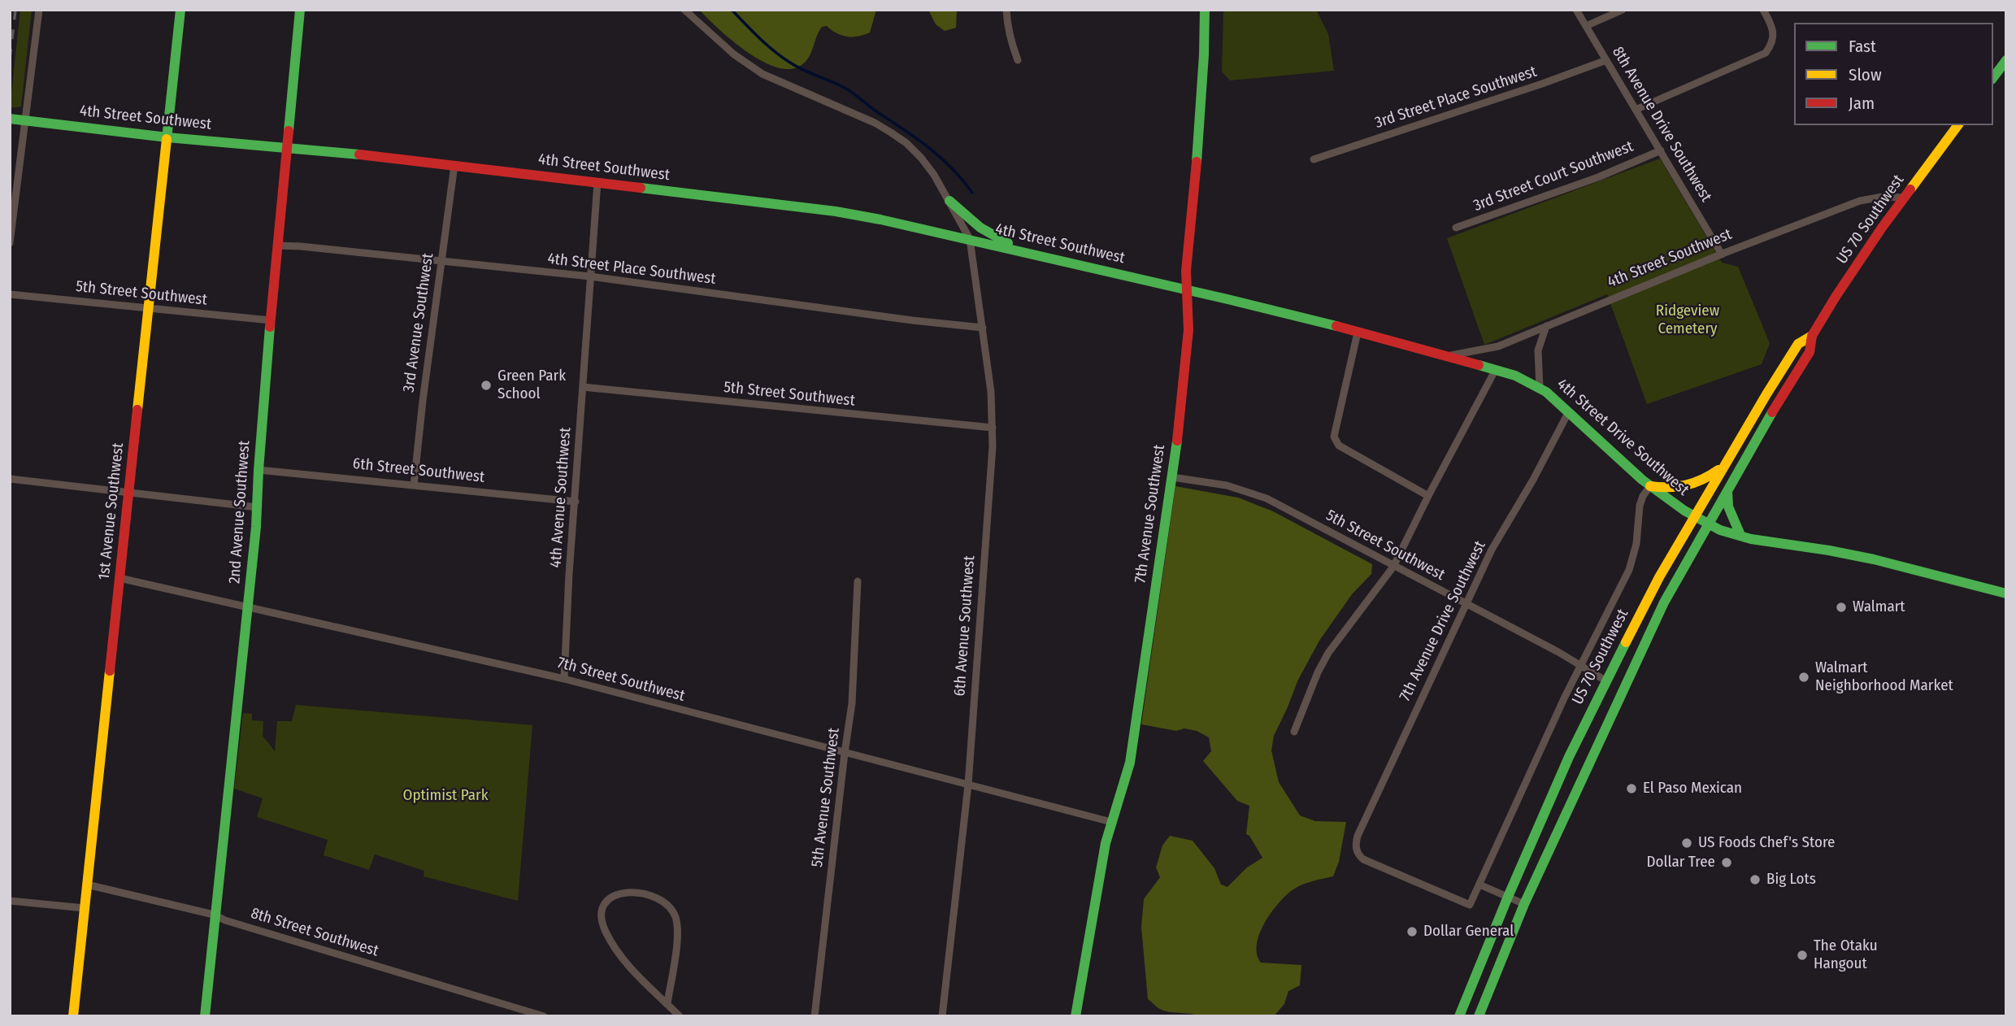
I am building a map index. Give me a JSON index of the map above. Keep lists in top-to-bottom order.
{
  "streets": {
    "main road": [
      "4th Street Southwest",
      "US 70 Southwest",
      "4th Street Drive Southwest",
      "1st Avenue Southwest",
      "2nd Avenue Southwest",
      "7th Avenue Southwest"
    ],
    "street": [
      "3rd Street Place Southwest",
      "8th Avenue Drive Southwest",
      "3rd Street Court Southwest",
      "4th Street Place Southwest",
      "5th Street Southwest",
      "3rd Avenue Southwest",
      "6th Street Southwest",
      "4th Avenue Southwest",
      "7th Avenue Drive Southwest",
      "6th Avenue Southwest",
      "7th Street Southwest",
      "5th Avenue Southwest",
      "8th Street Southwest"
    ]
  },
  "crossings": [
    ["3rd Street Place Southwest", "8th Avenue Drive Southwest"],
    ["4th Street Southwest", "8th Avenue Drive Southwest"],
    ["4th Street Southwest", "US 70 Southwest"],
    ["4th Street Southwest", "3rd Avenue Southwest"],
    ["4th Street Southwest", "4th Street Drive Southwest"],
    ["4th Street Southwest", "4th Avenue Southwest"],
    ["4th Street Southwest", "1st Avenue Southwest"],
    ["4th Street Southwest", "2nd Avenue Southwest"],
    ["4th Street Southwest", "7th Avenue Southwest"],
    ["4th Street Southwest", "6th Avenue Southwest"],
    ["8th Avenue Drive Southwest", "3rd Street Court Southwest"],
    ["US 70 Southwest", "5th Street Southwest"],
    ["US 70 Southwest", "4th Street Drive Southwest"],
    ["4th Street Place Southwest", "3rd Avenue Southwest"],
    ["4th Street Place Southwest", "4th Avenue Southwest"],
    ["4th Street Place Southwest", "2nd Avenue Southwest"],
    ["4th Street Place Southwest", "6th Avenue Southwest"],
    ["5th Street Southwest", "4th Avenue Southwest"],
    ["5th Street Southwest", "1st Avenue Southwest"],
    ["5th Street Southwest", "2nd Avenue Southwest"],
    ["5th Street Southwest", "7th Avenue Southwest"],
    ["5th Street Southwest", "7th Avenue Drive Southwest"],
    ["5th Street Southwest", "6th Avenue Southwest"],
    ["3rd Avenue Southwest", "6th Street Southwest"],
    ["4th Street Drive Southwest", "7th Avenue Southwest"],
    ["4th Street Drive Southwest", "7th Avenue Drive Southwest"],
    ["6th Street Southwest", "4th Avenue Southwest"],
    ["6th Street Southwest", "2nd Avenue Southwest"],
    ["4th Avenue Southwest", "7th Street Southwest"],
    ["1st Avenue Southwest", "7th Street Southwest"],
    ["1st Avenue Southwest", "8th Street Southwest"],
    ["2nd Avenue Southwest", "7th Street Southwest"],
    ["2nd Avenue Southwest", "8th Street Southwest"],
    ["7th Avenue Southwest", "7th Street Southwest"],
    ["6th Avenue Southwest", "7th Street Southwest"],
    ["7th Street Southwest", "5th Avenue Southwest"]
  ],
  "parks": ["Ridgeview Cemetery", "Optimist Park"],
  "places": [
    "Green Park School",
    "Walmart",
    "Walmart Neighborhood Market",
    "El Paso Mexican",
    "US Foods Chef's Store",
    "Dollar Tree",
    "Big Lots",
    "Dollar General",
    "The Otaku Hangout"
  ],
  "legend": ["Fast", "Slow", "Jam"]
}
